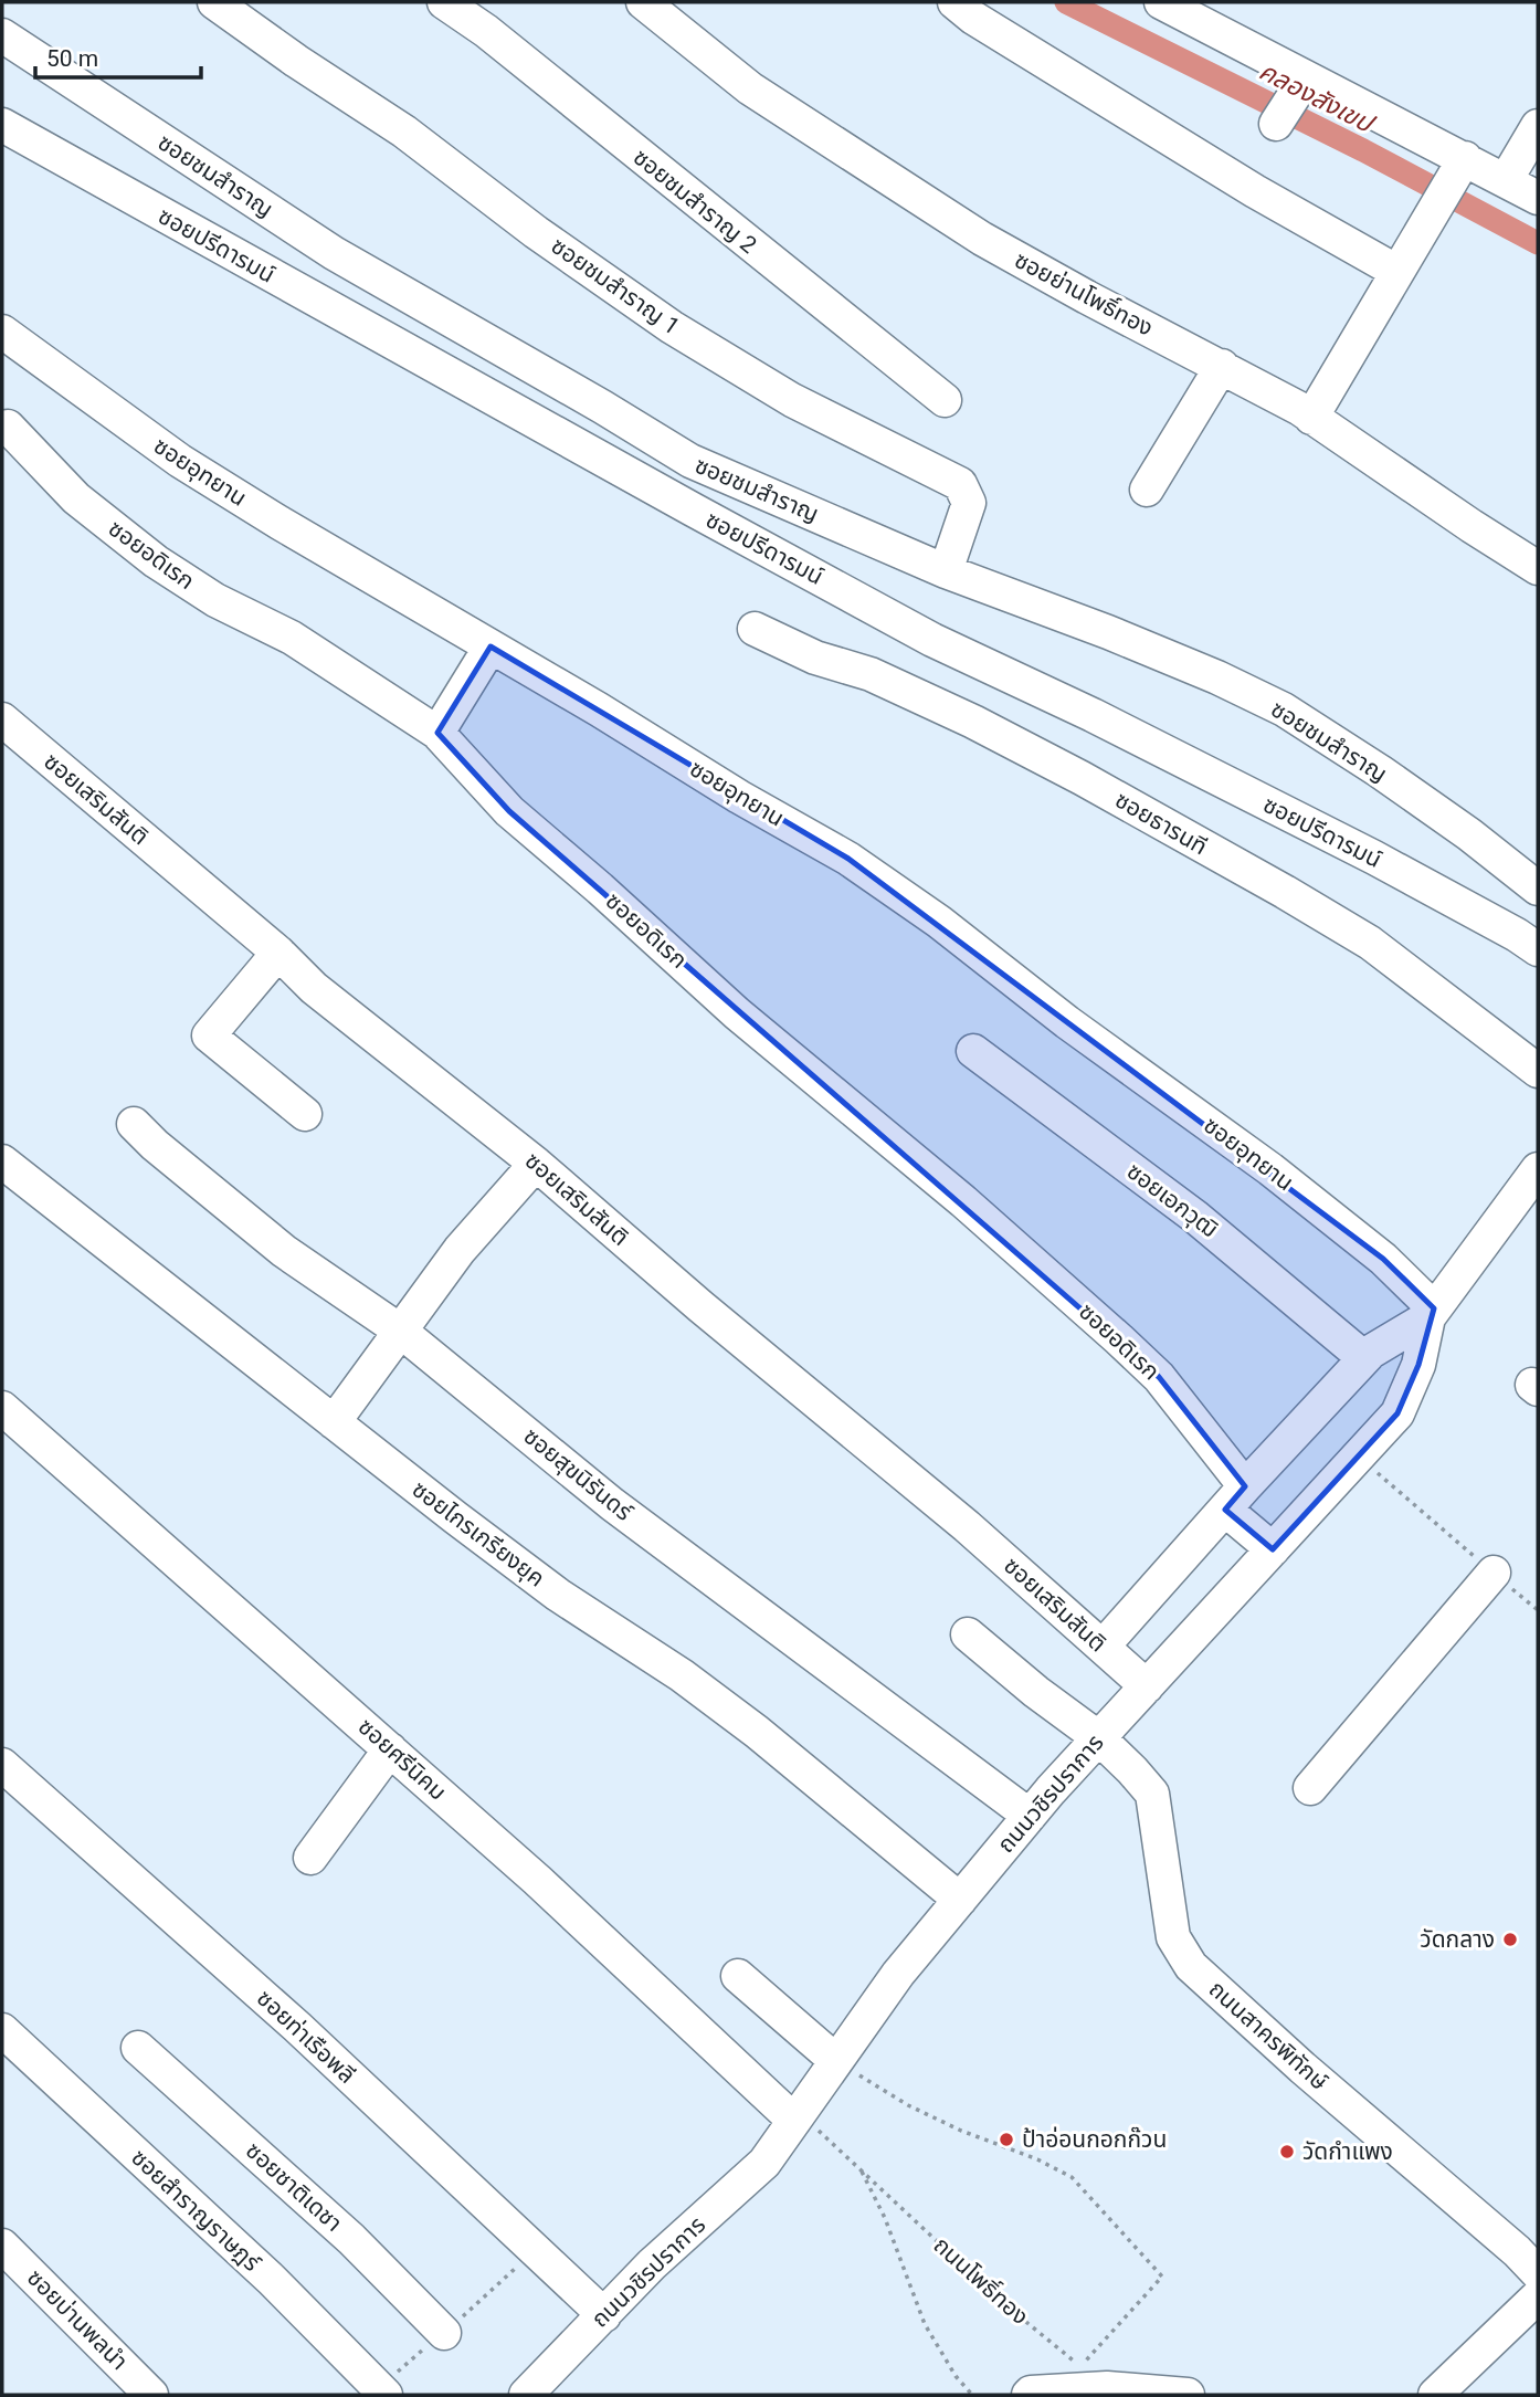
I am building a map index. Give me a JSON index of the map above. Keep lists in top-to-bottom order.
{
  "streets": {
    "street": [
      "ซอยชมสำราญ",
      "ซอยชมสำราญ 2",
      "ซอยปรีดารมน์",
      "ซอยชมสำราญ 1",
      "ซอยย่านโพธิ์ทอง",
      "ซอยอุทยาน",
      "ซอยอดิเรก",
      "ซอยเสริมสันติ",
      "ซอยธารนที",
      "ซอยเอกวุฒิ",
      "ซอยสุขนิรันดร์",
      "ซอยไกรเกรียงยุค",
      "ซอยศรีนิคม",
      "ถนนวชิรปราการ",
      "ถนนสาครพิทักษ์",
      "ซอยท่าเรือพลี",
      "ซอยชาติเดชา",
      "ซอยสำราญราษฎร์",
      "ซอยบ่านพลนำ"
    ],
    "path": ["ถนนโพธิ์ทอง"]
  },
  "crossings": [
    ["ซอยชมสำราญ", "ซอยชมสำราญ 1"],
    ["ซอยอุทยาน", "ถนนวชิรปราการ"],
    ["ซอยอดิเรก", "ถนนวชิรปราการ"],
    ["ซอยเสริมสันติ", "ถนนวชิรปราการ"],
    ["ซอยสุขนิรันดร์", "ถนนวชิรปราการ"],
    ["ซอยไกรเกรียงยุค", "ถนนวชิรปราการ"],
    ["ซอยศรีนิคม", "ถนนวชิรปราการ"],
    ["ซอยศรีนิคม", "ถนนโพธิ์ทอง"],
    ["ถนนวชิรปราการ", "ถนนสาครพิทักษ์"],
    ["ถนนวชิรปราการ", "ซอยท่าเรือพลี"],
    ["ถนนวชิรปราการ", "ถนนโพธิ์ทอง"]
  ],
  "water": ["คลองสังเขป"],
  "places": ["วัดกลาง", "ป้าอ่อนกอกก๊วน", "วัดกำแพง"],
  "scale_bar": "50 m"
}
